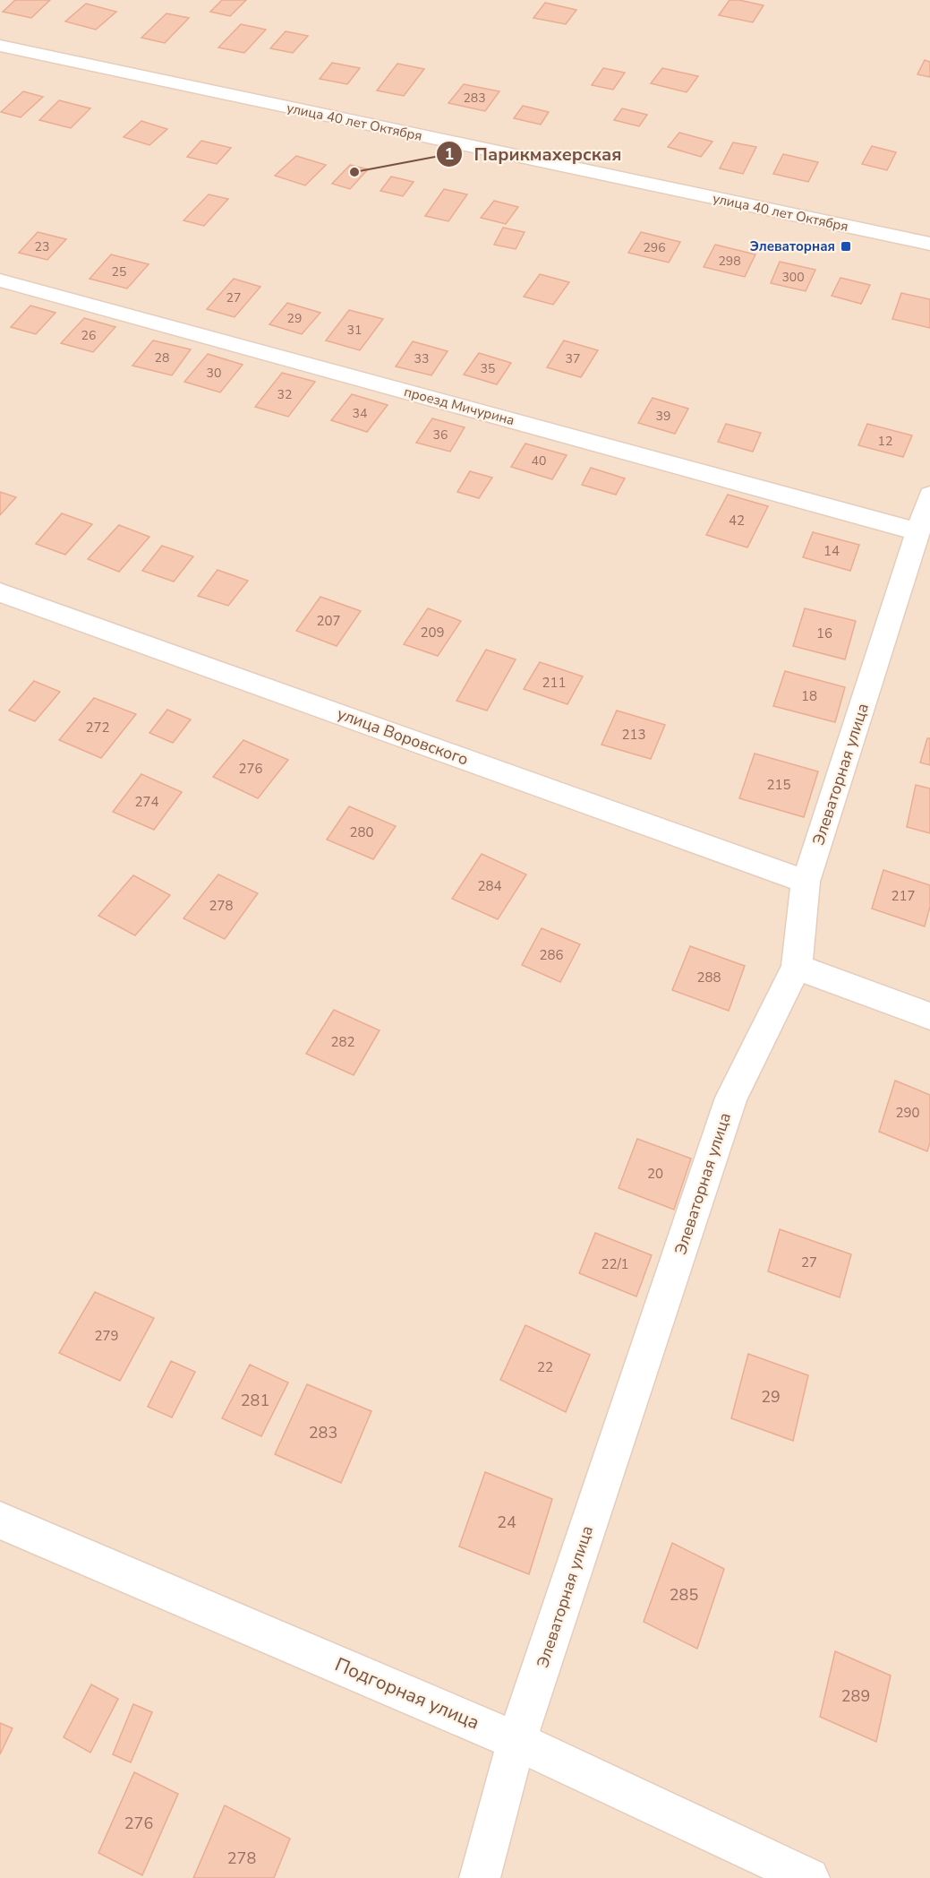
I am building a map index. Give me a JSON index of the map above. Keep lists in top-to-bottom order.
{
  "streets": {
    "street": [
      "улица 40 лет Октября",
      "проезд Мичурина",
      "улица Воровского",
      "Элеваторная улица",
      "Подгорная улица"
    ]
  },
  "crossings": [
    ["проезд Мичурина", "Элеваторная улица"],
    ["улица Воровского", "Элеваторная улица"],
    ["Элеваторная улица", "Подгорная улица"]
  ],
  "places": {
    "other": ["Парикмахерская"],
    "transit": ["Элеваторная"]
  },
  "house_numbers": [
    "283",
    "23",
    "296",
    "298",
    "25",
    "300",
    "27",
    "29",
    "31",
    "26",
    "28",
    "33",
    "37",
    "35",
    "30",
    "32",
    "34",
    "39",
    "36",
    "12",
    "40",
    "42",
    "14",
    "207",
    "209",
    "16",
    "211",
    "18",
    "272",
    "213",
    "276",
    "215",
    "274",
    "280",
    "284",
    "217",
    "278",
    "286",
    "288",
    "282",
    "290",
    "20",
    "27",
    "22/1",
    "279",
    "22",
    "29",
    "281",
    "283",
    "24",
    "285",
    "289",
    "276",
    "278"
  ]
}
